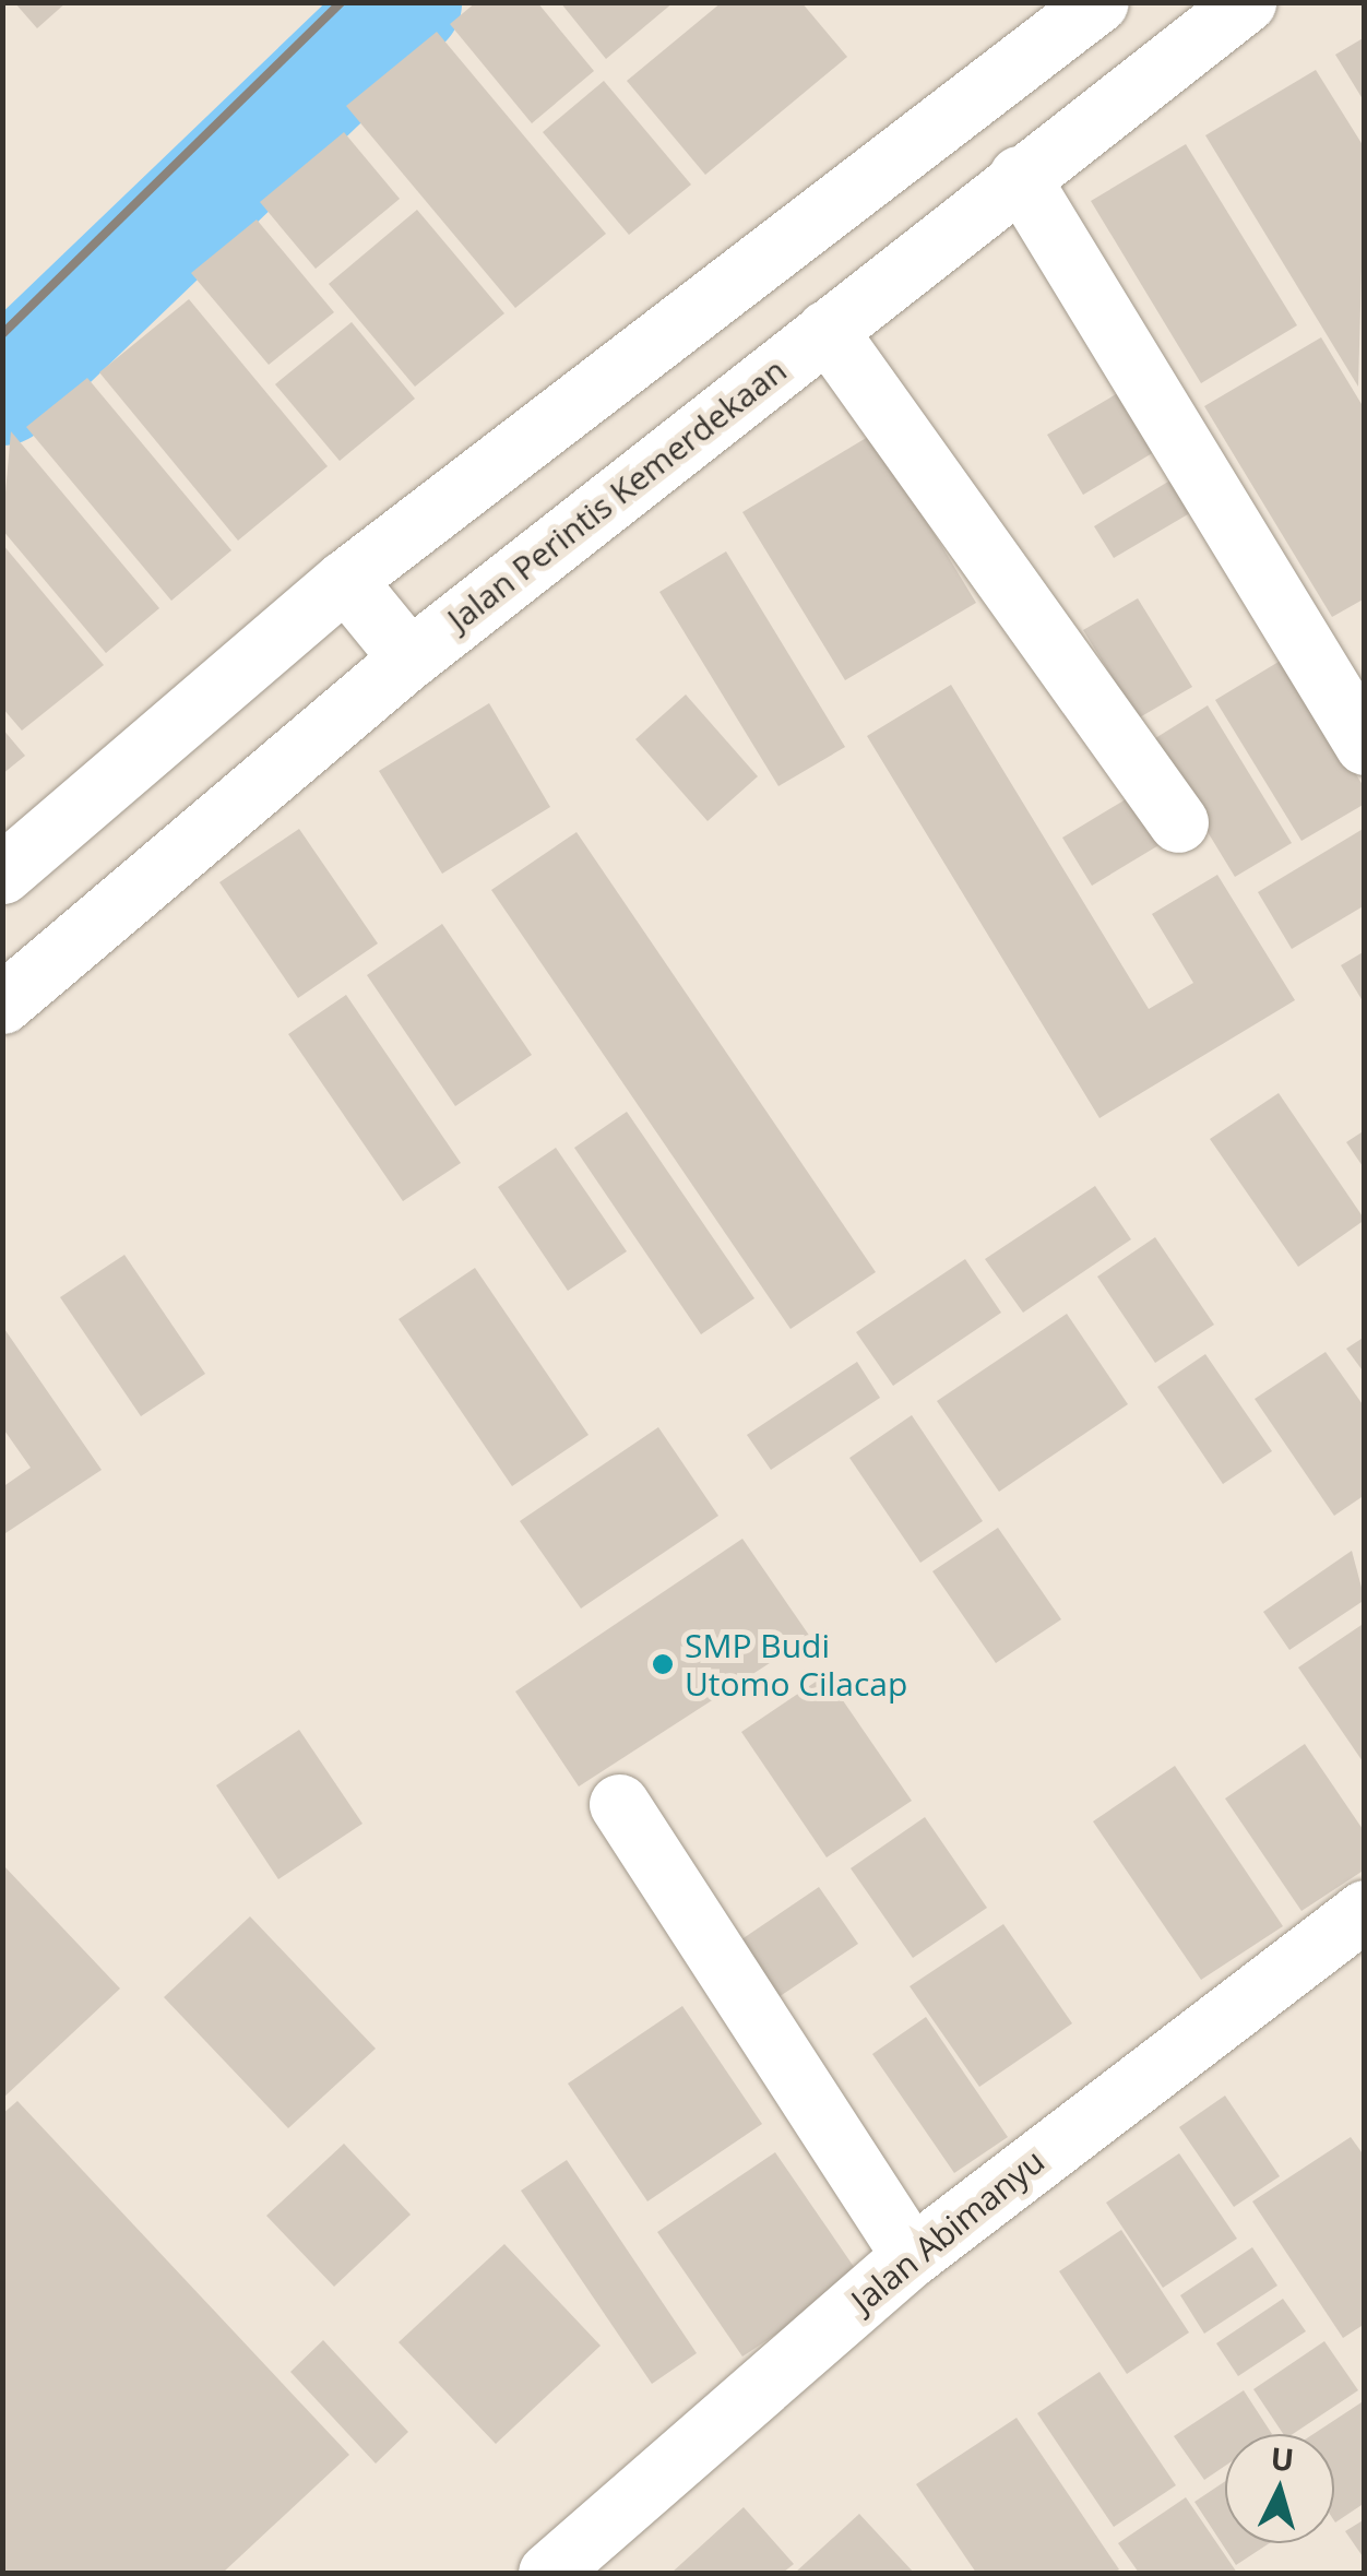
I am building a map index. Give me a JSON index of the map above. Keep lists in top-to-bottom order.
{
  "streets": {
    "main road": ["Jalan Perintis Kemerdekaan", "Jalan Abimanyu"]
  },
  "places": ["SMP Budi Utomo Cilacap"],
  "north": "top"
}
